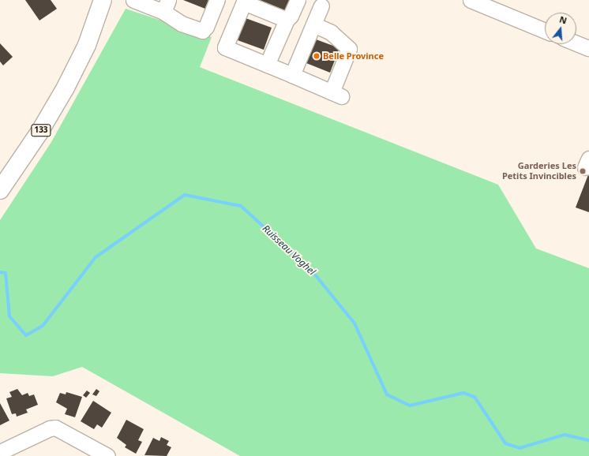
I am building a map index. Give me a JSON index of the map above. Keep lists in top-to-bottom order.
{
  "streets": {
    "main road": ["133"]
  },
  "water": ["Ruisseau Voghel"],
  "places": ["Belle Province", "Garderies Les Petits Invincibles"],
  "north": "top"
}
